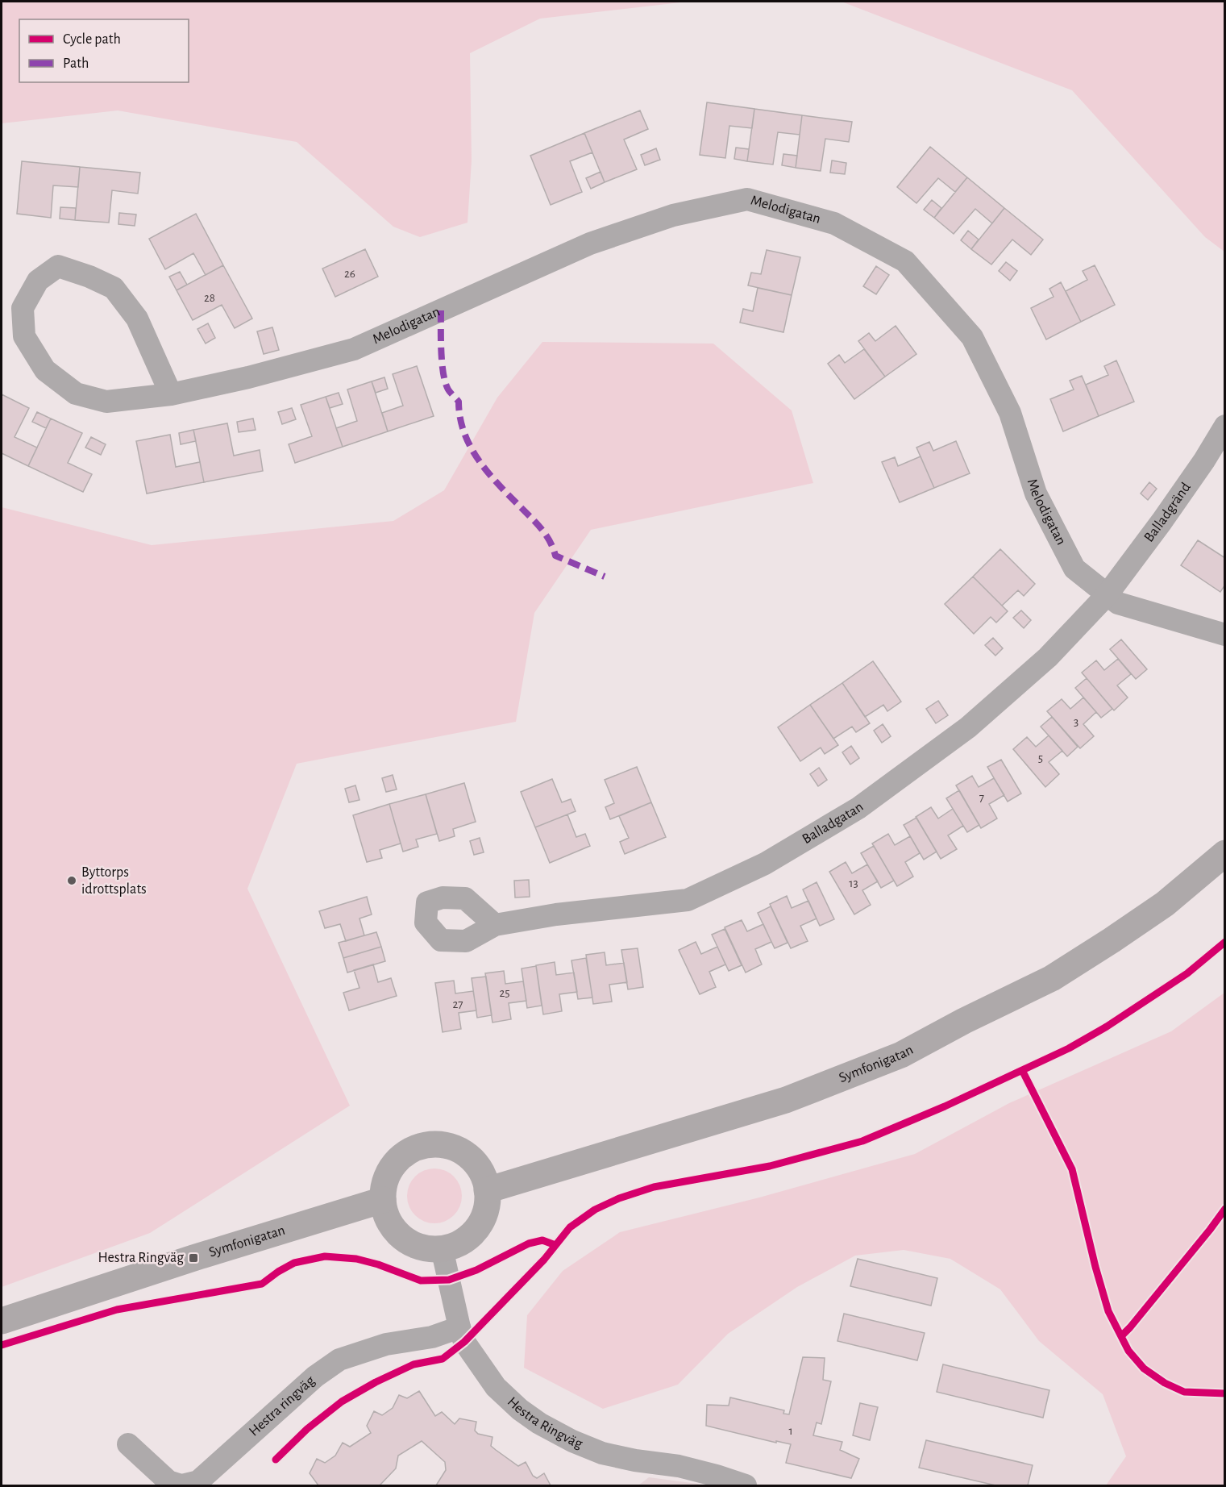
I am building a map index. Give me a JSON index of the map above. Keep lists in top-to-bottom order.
{
  "streets": {
    "street": [
      "Melodigatan",
      "Balladgränd",
      "Balladgatan",
      "Symfonigatan",
      "Hestra ringväg",
      "Hestra Ringväg"
    ]
  },
  "crossings": [
    ["Melodigatan", "Balladgränd"],
    ["Melodigatan", "Balladgatan"],
    ["Balladgränd", "Balladgatan"],
    ["Symfonigatan", "Hestra Ringväg"],
    ["Hestra ringväg", "Hestra Ringväg"]
  ],
  "places": {
    "other": ["Byttorps idrottsplats"],
    "transit": ["Hestra Ringväg"]
  },
  "house_numbers": [
    "26",
    "28",
    "3",
    "5",
    "7",
    "13",
    "25",
    "27",
    "1"
  ],
  "legend": ["Cycle path", "Path"]
}
